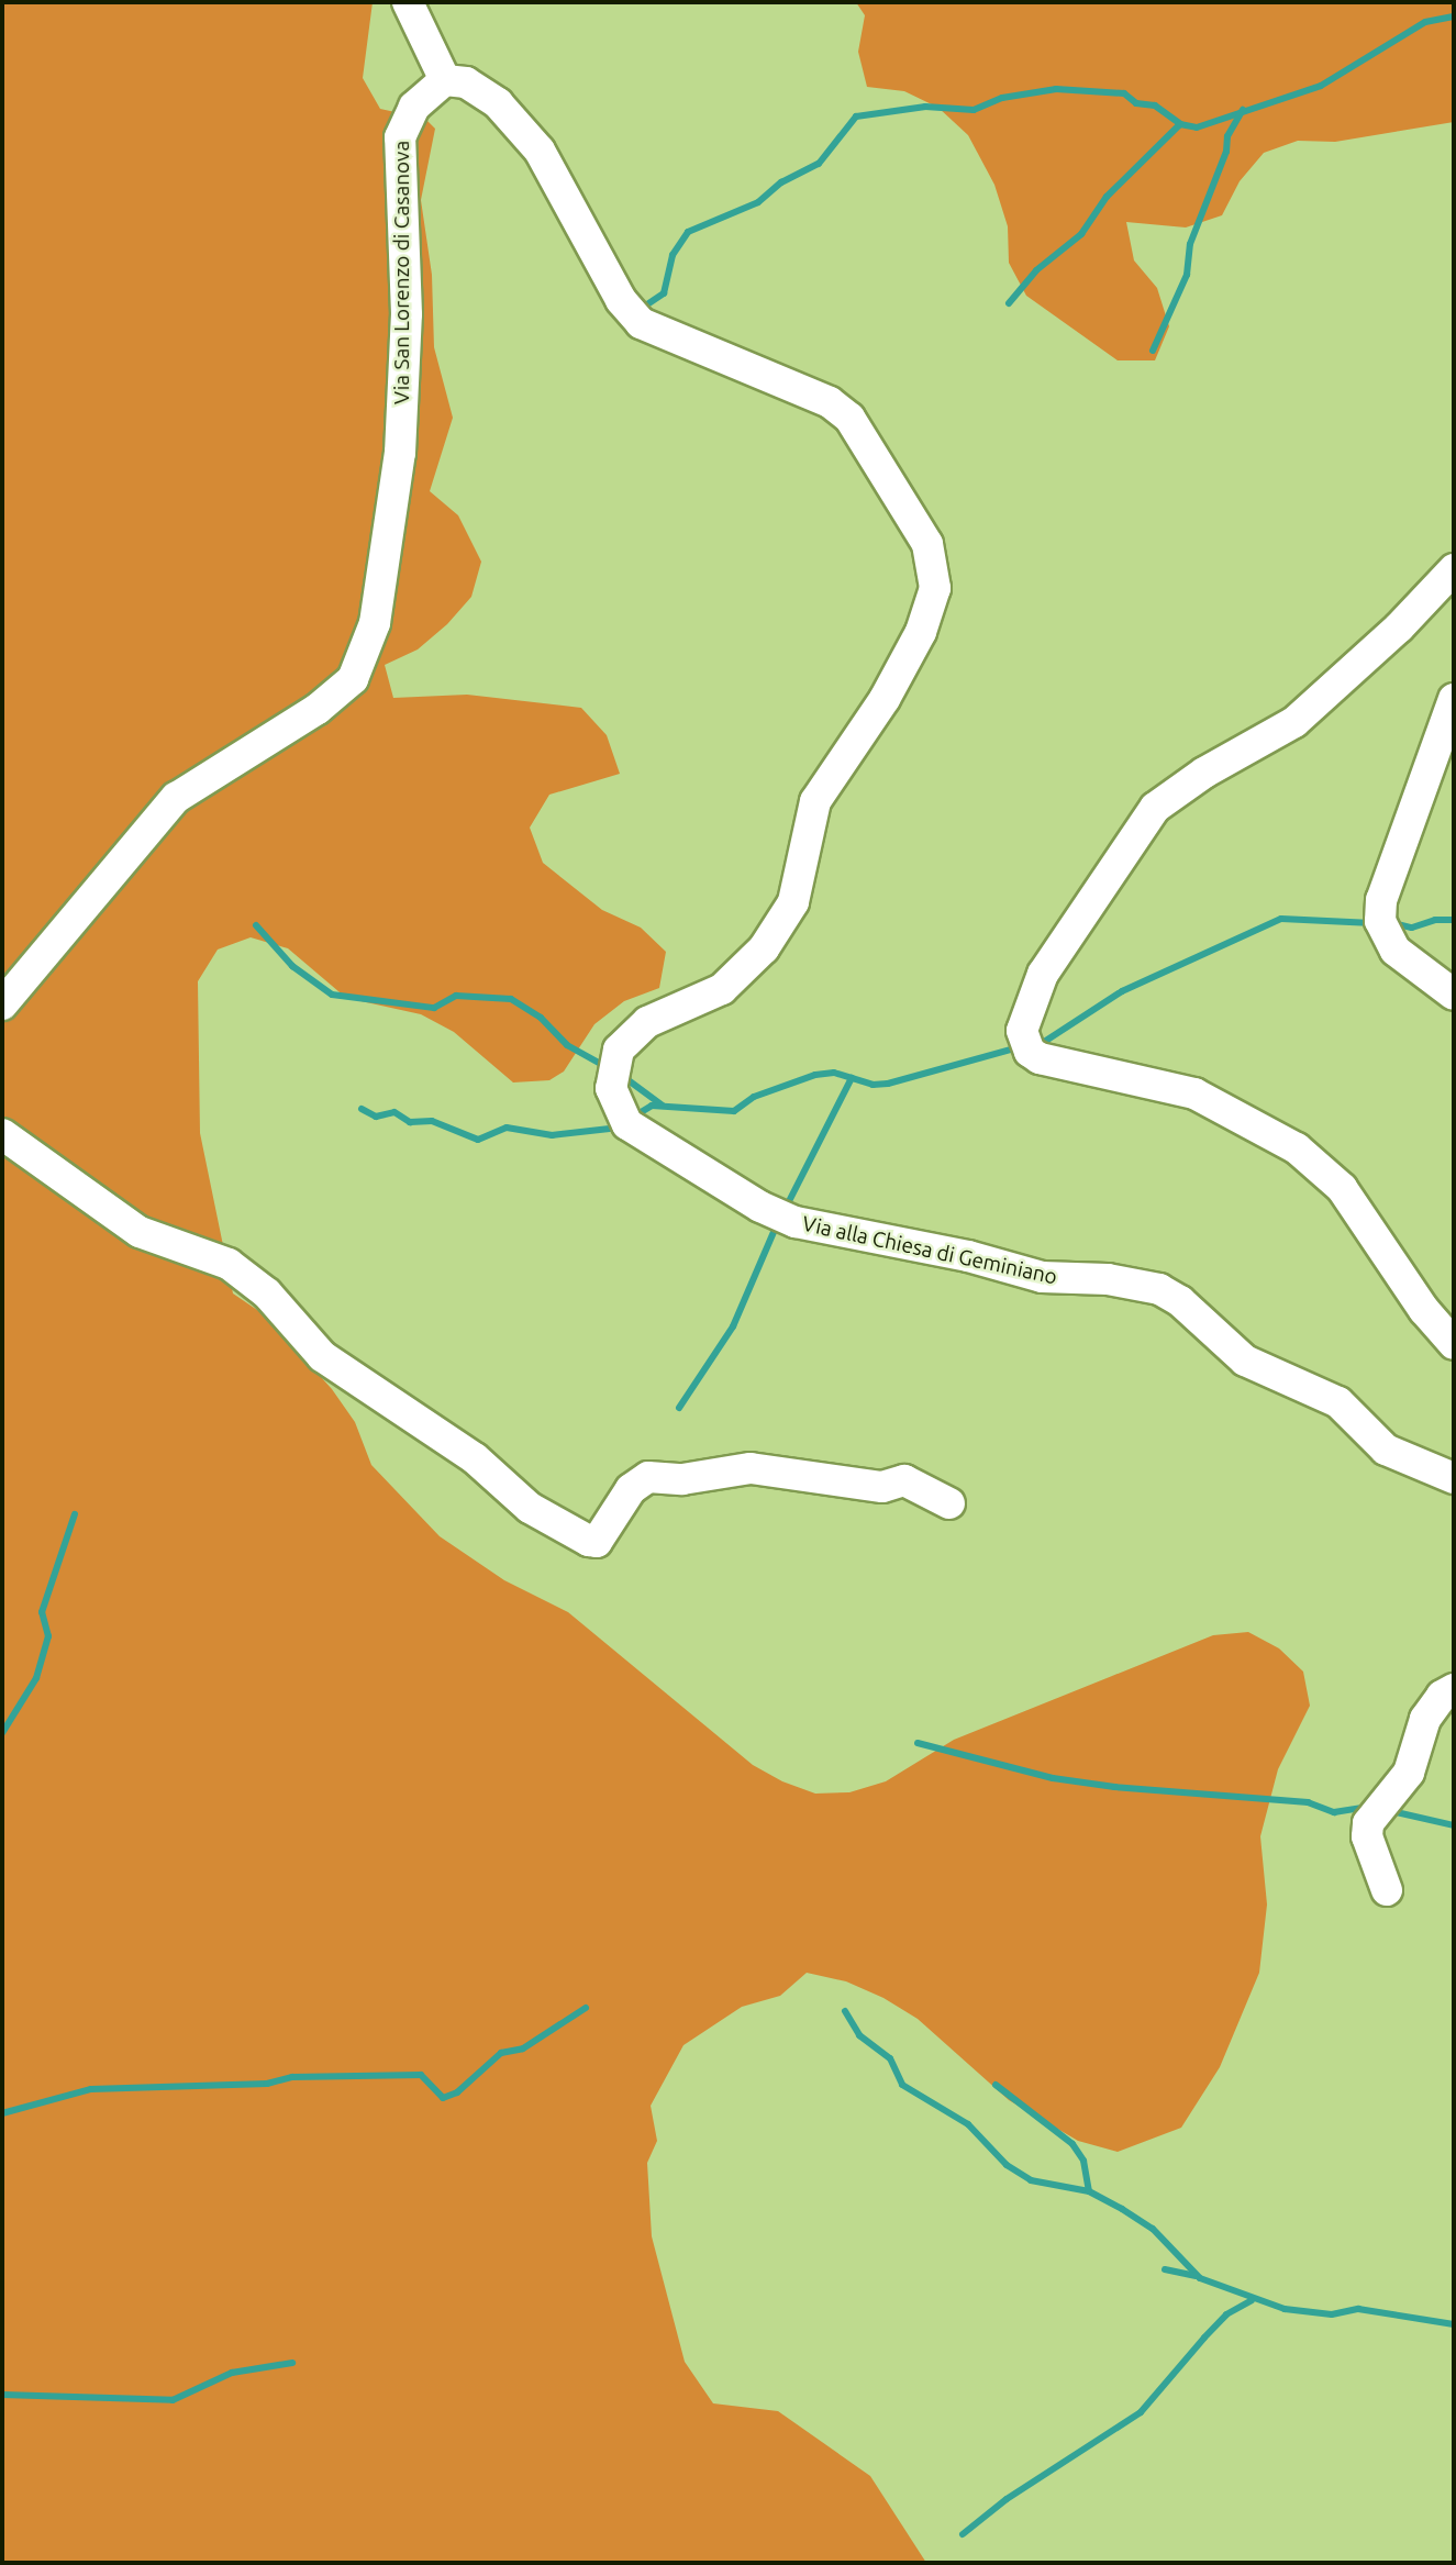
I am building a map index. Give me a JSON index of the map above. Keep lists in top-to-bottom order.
{
  "streets": {
    "street": ["Via San Lorenzo di Casanova", "Via alla Chiesa di Geminiano"]
  },
  "crossings": [
    ["Via San Lorenzo di Casanova", "Via alla Chiesa di Geminiano"]
  ]
}
